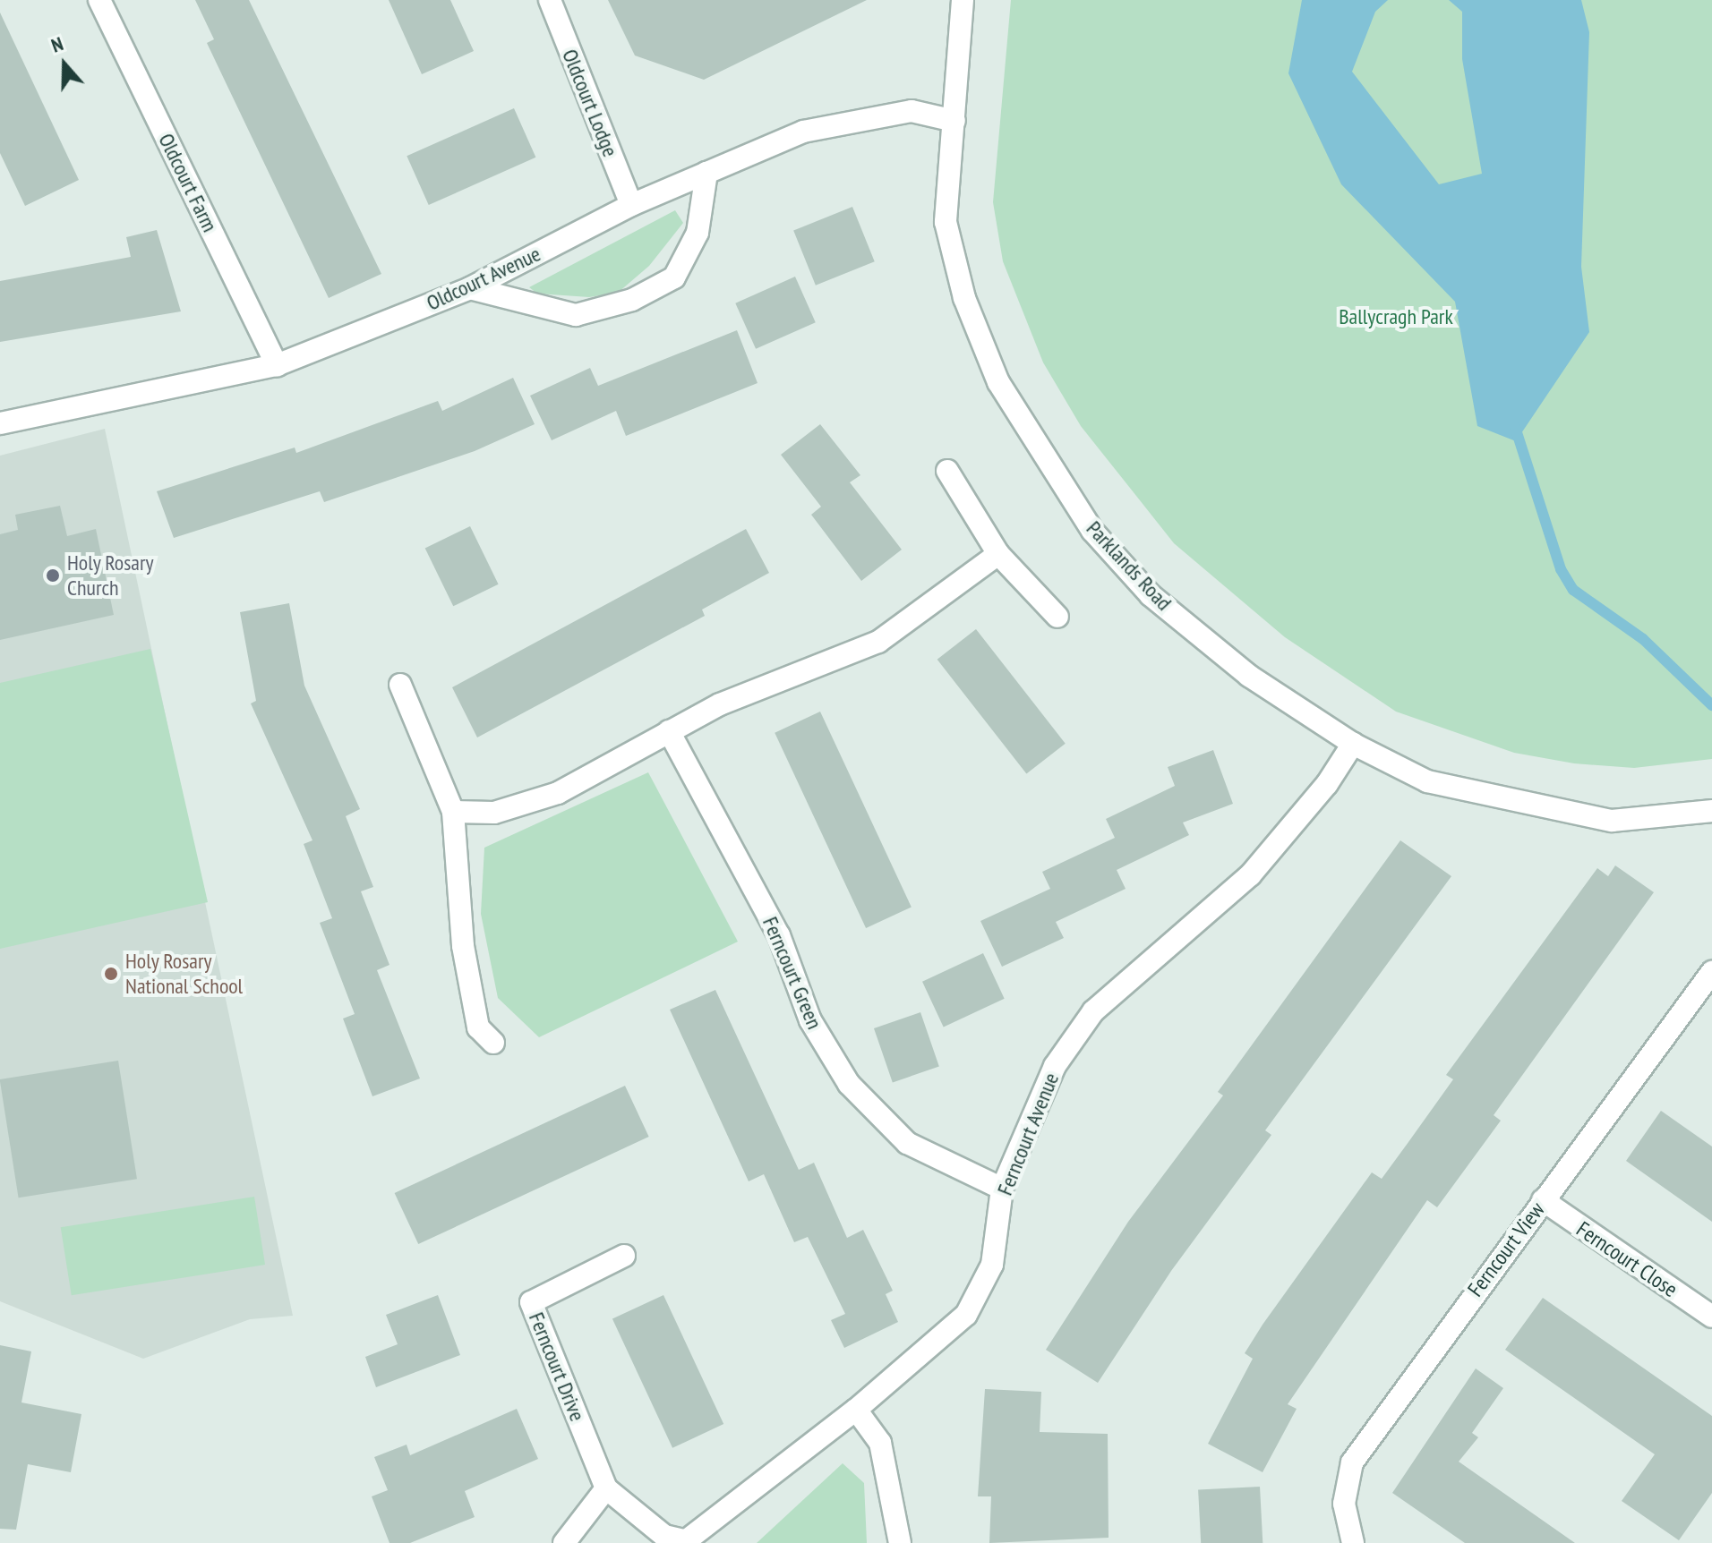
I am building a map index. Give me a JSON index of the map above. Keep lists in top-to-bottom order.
{
  "streets": {
    "street": [
      "Oldcourt Lodge",
      "Oldcourt Farm",
      "Oldcourt Avenue",
      "Parklands Road",
      "Ferncourt Green",
      "Ferncourt Avenue",
      "Ferncourt View",
      "Ferncourt Close",
      "Ferncourt Drive"
    ]
  },
  "crossings": [
    ["Oldcourt Lodge", "Oldcourt Avenue"],
    ["Oldcourt Farm", "Oldcourt Avenue"],
    ["Oldcourt Avenue", "Parklands Road"],
    ["Parklands Road", "Ferncourt Avenue"],
    ["Ferncourt Green", "Ferncourt Avenue"],
    ["Ferncourt Avenue", "Ferncourt Drive"],
    ["Ferncourt View", "Ferncourt Close"]
  ],
  "parks": ["Ballycragh Park"],
  "places": ["Holy Rosary Church", "Holy Rosary National School"],
  "north": "top"
}
